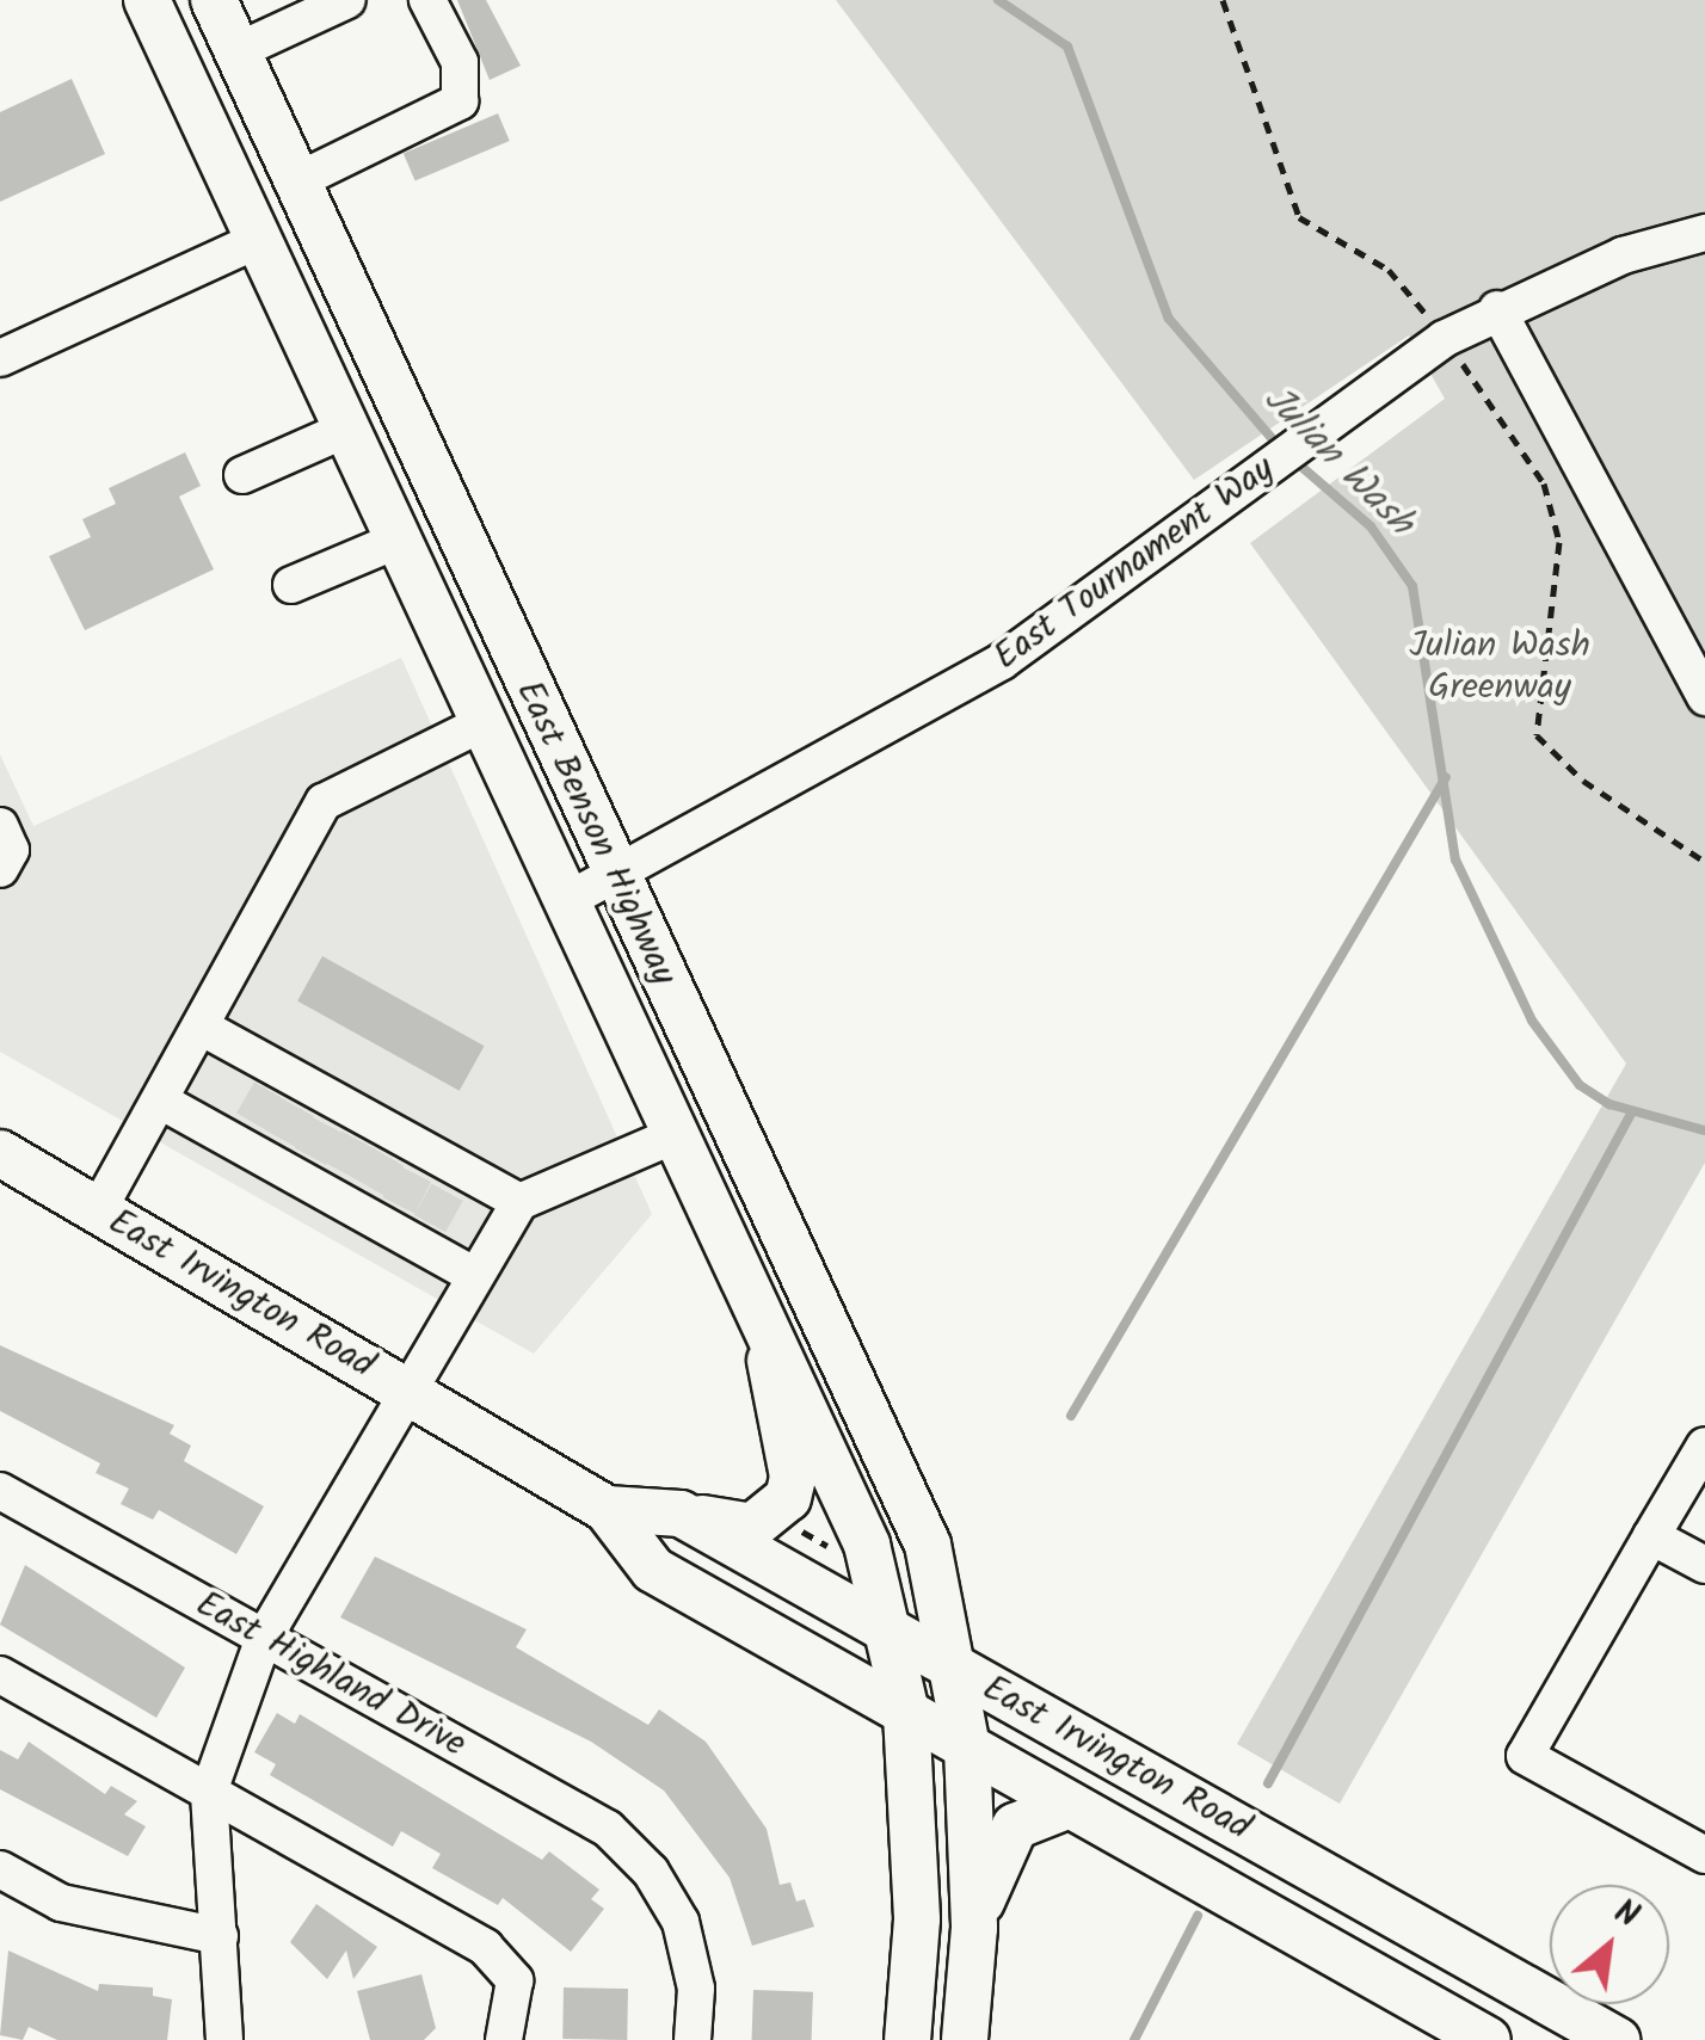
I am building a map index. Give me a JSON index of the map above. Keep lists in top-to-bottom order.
{
  "streets": {
    "main road": ["East Benson Highway", "East Irvington Road"],
    "street": ["East Tournament Way", "East Highland Drive"]
  },
  "crossings": [
    ["East Tournament Way", "East Benson Highway"],
    ["East Benson Highway", "East Irvington Road"]
  ],
  "water": ["Julian Wash"],
  "parks": ["Julian Wash Greenway"],
  "north": "top right"
}
